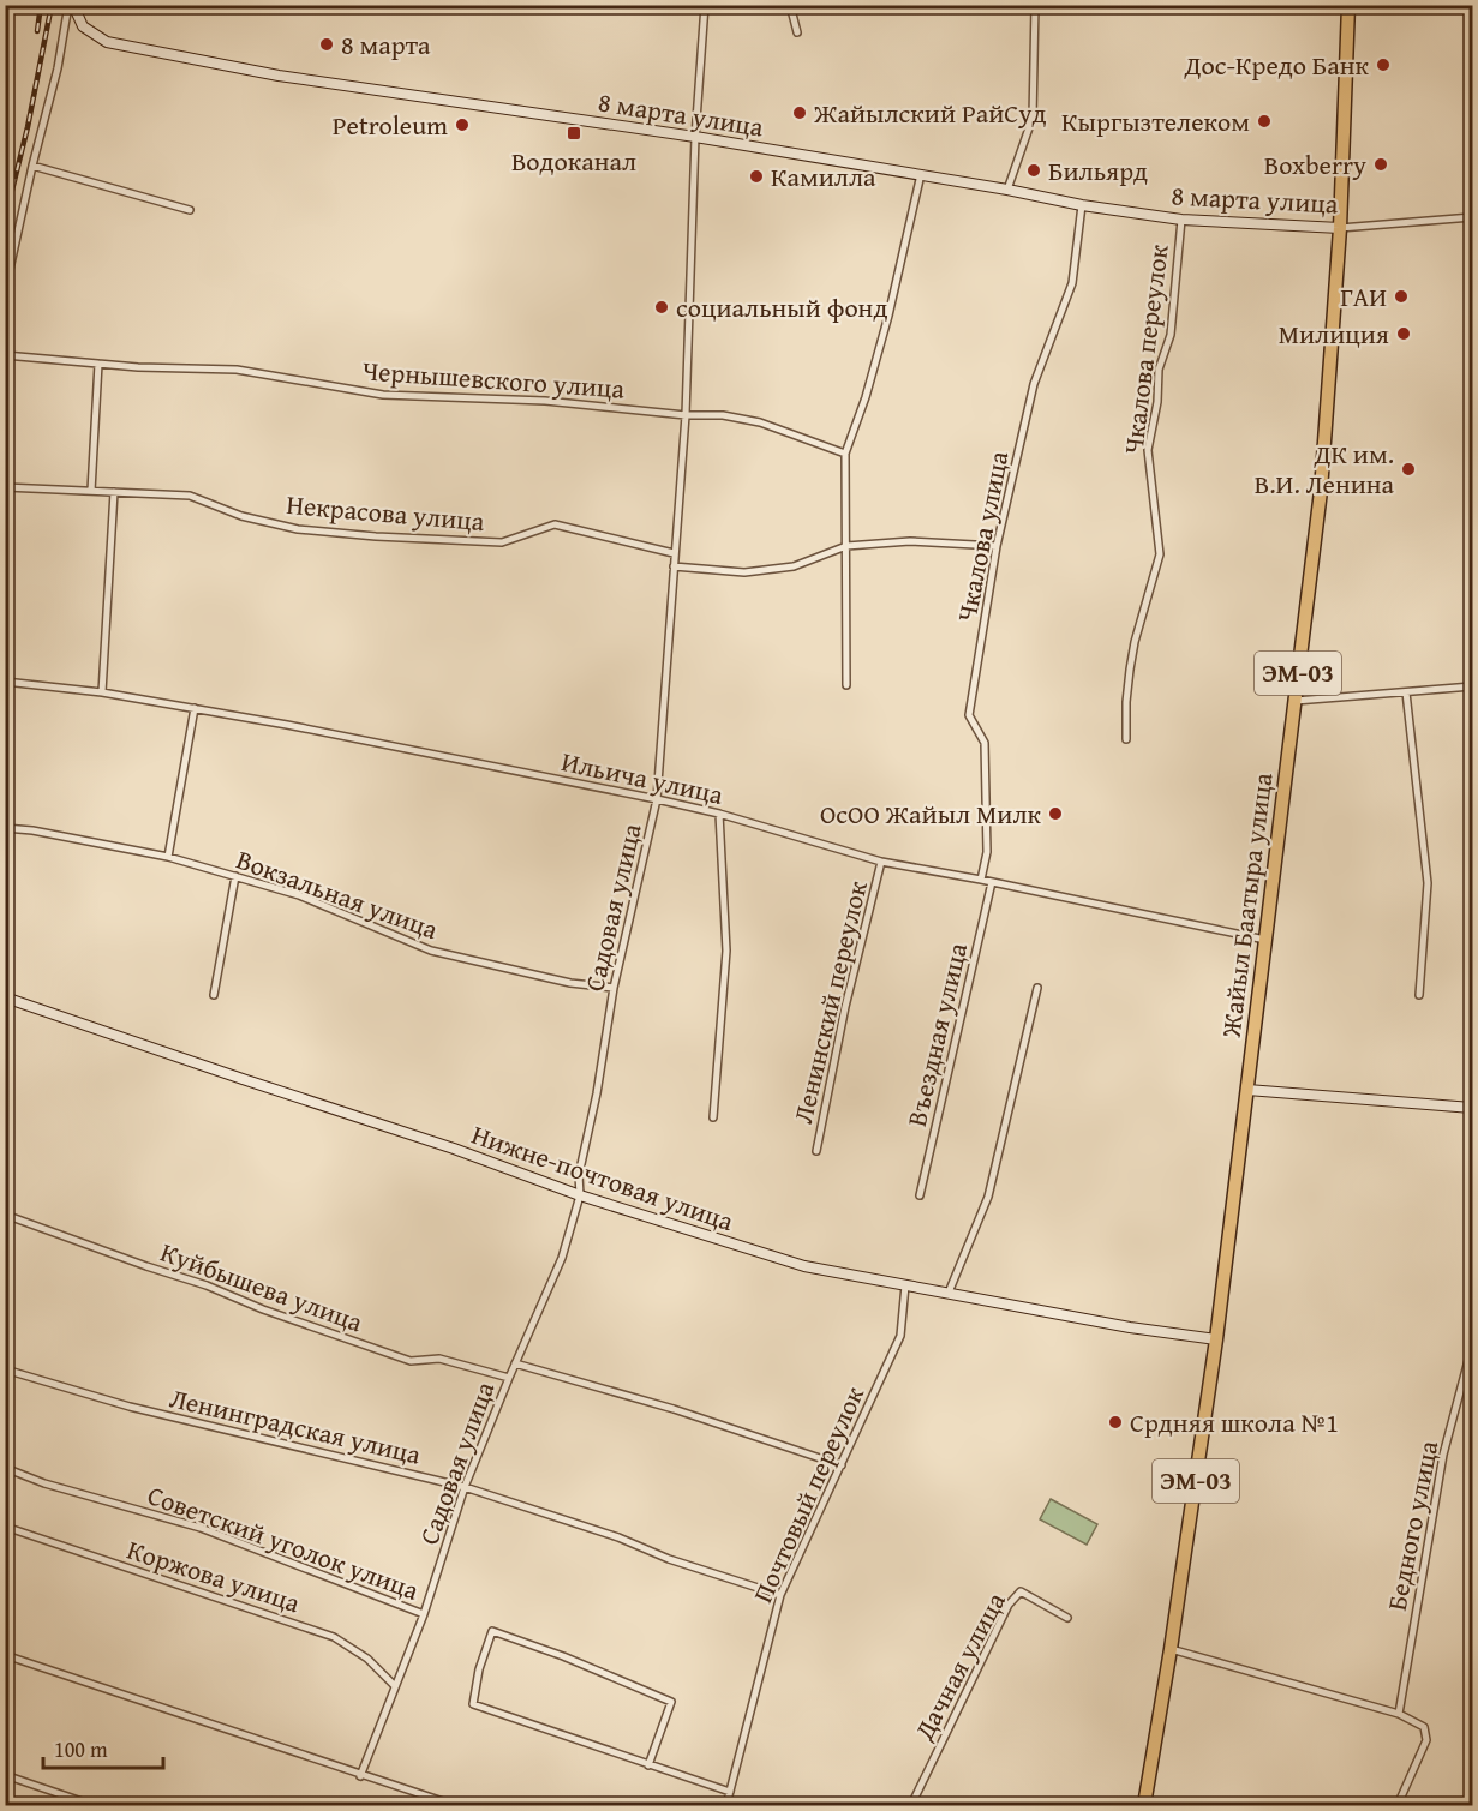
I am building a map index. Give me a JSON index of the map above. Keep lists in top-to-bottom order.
{
  "streets": {
    "highway": ["ЭМ-03", "Жайыл Баатыра улица"],
    "street": [
      "8 марта улица",
      "Чкалова переулок",
      "Чернышевского улица",
      "Некрасова улица",
      "Чкалова улица",
      "Ильича улица",
      "Вокзальная улица",
      "Садовая улица",
      "Ленинский переулок",
      "Въездная улица",
      "Нижне-почтовая улица",
      "Куйбышева улица",
      "Ленинградская улица",
      "Почтовый переулок",
      "Бедного улица",
      "Советский уголок улица",
      "Коржова улица",
      "Дачная улица"
    ]
  },
  "crossings": [
    ["8 марта улица", "Чкалова переулок"],
    ["8 марта улица", "Чкалова улица"],
    ["8 марта улица", "Жайыл Баатыра улица"],
    ["8 марта улица", "Садовая улица"],
    ["Чернышевского улица", "Садовая улица"],
    ["Некрасова улица", "Садовая улица"],
    ["Чкалова улица", "Ильича улица"],
    ["Ильича улица", "Жайыл Баатыра улица"],
    ["Ильича улица", "Садовая улица"],
    ["Ильича улица", "Ленинский переулок"],
    ["Ильича улица", "Въездная улица"],
    ["Вокзальная улица", "Садовая улица"],
    ["Жайыл Баатыра улица", "Нижне-почтовая улица"],
    ["Садовая улица", "Нижне-почтовая улица"],
    ["Садовая улица", "Куйбышева улица"],
    ["Садовая улица", "Ленинградская улица"],
    ["Садовая улица", "Советский уголок улица"],
    ["Садовая улица", "Коржова улица"],
    ["Нижне-почтовая улица", "Почтовый переулок"],
    ["Ленинградская улица", "Почтовый переулок"]
  ],
  "places": {
    "other": [
      "8 марта",
      "Дос-Кредо Банк",
      "Жайылский РайСуд",
      "Кыргызтелеком",
      "Petroleum",
      "Boxberry",
      "Бильярд",
      "Камилла",
      "ГАИ",
      "социальный фонд",
      "Милиция",
      "ДК им. В.И. Ленина",
      "ОсОО Жайыл Милк",
      "Срдняя школа №1"
    ],
    "transit": ["Водоканал"]
  },
  "scale_bar": "100 m"
}
